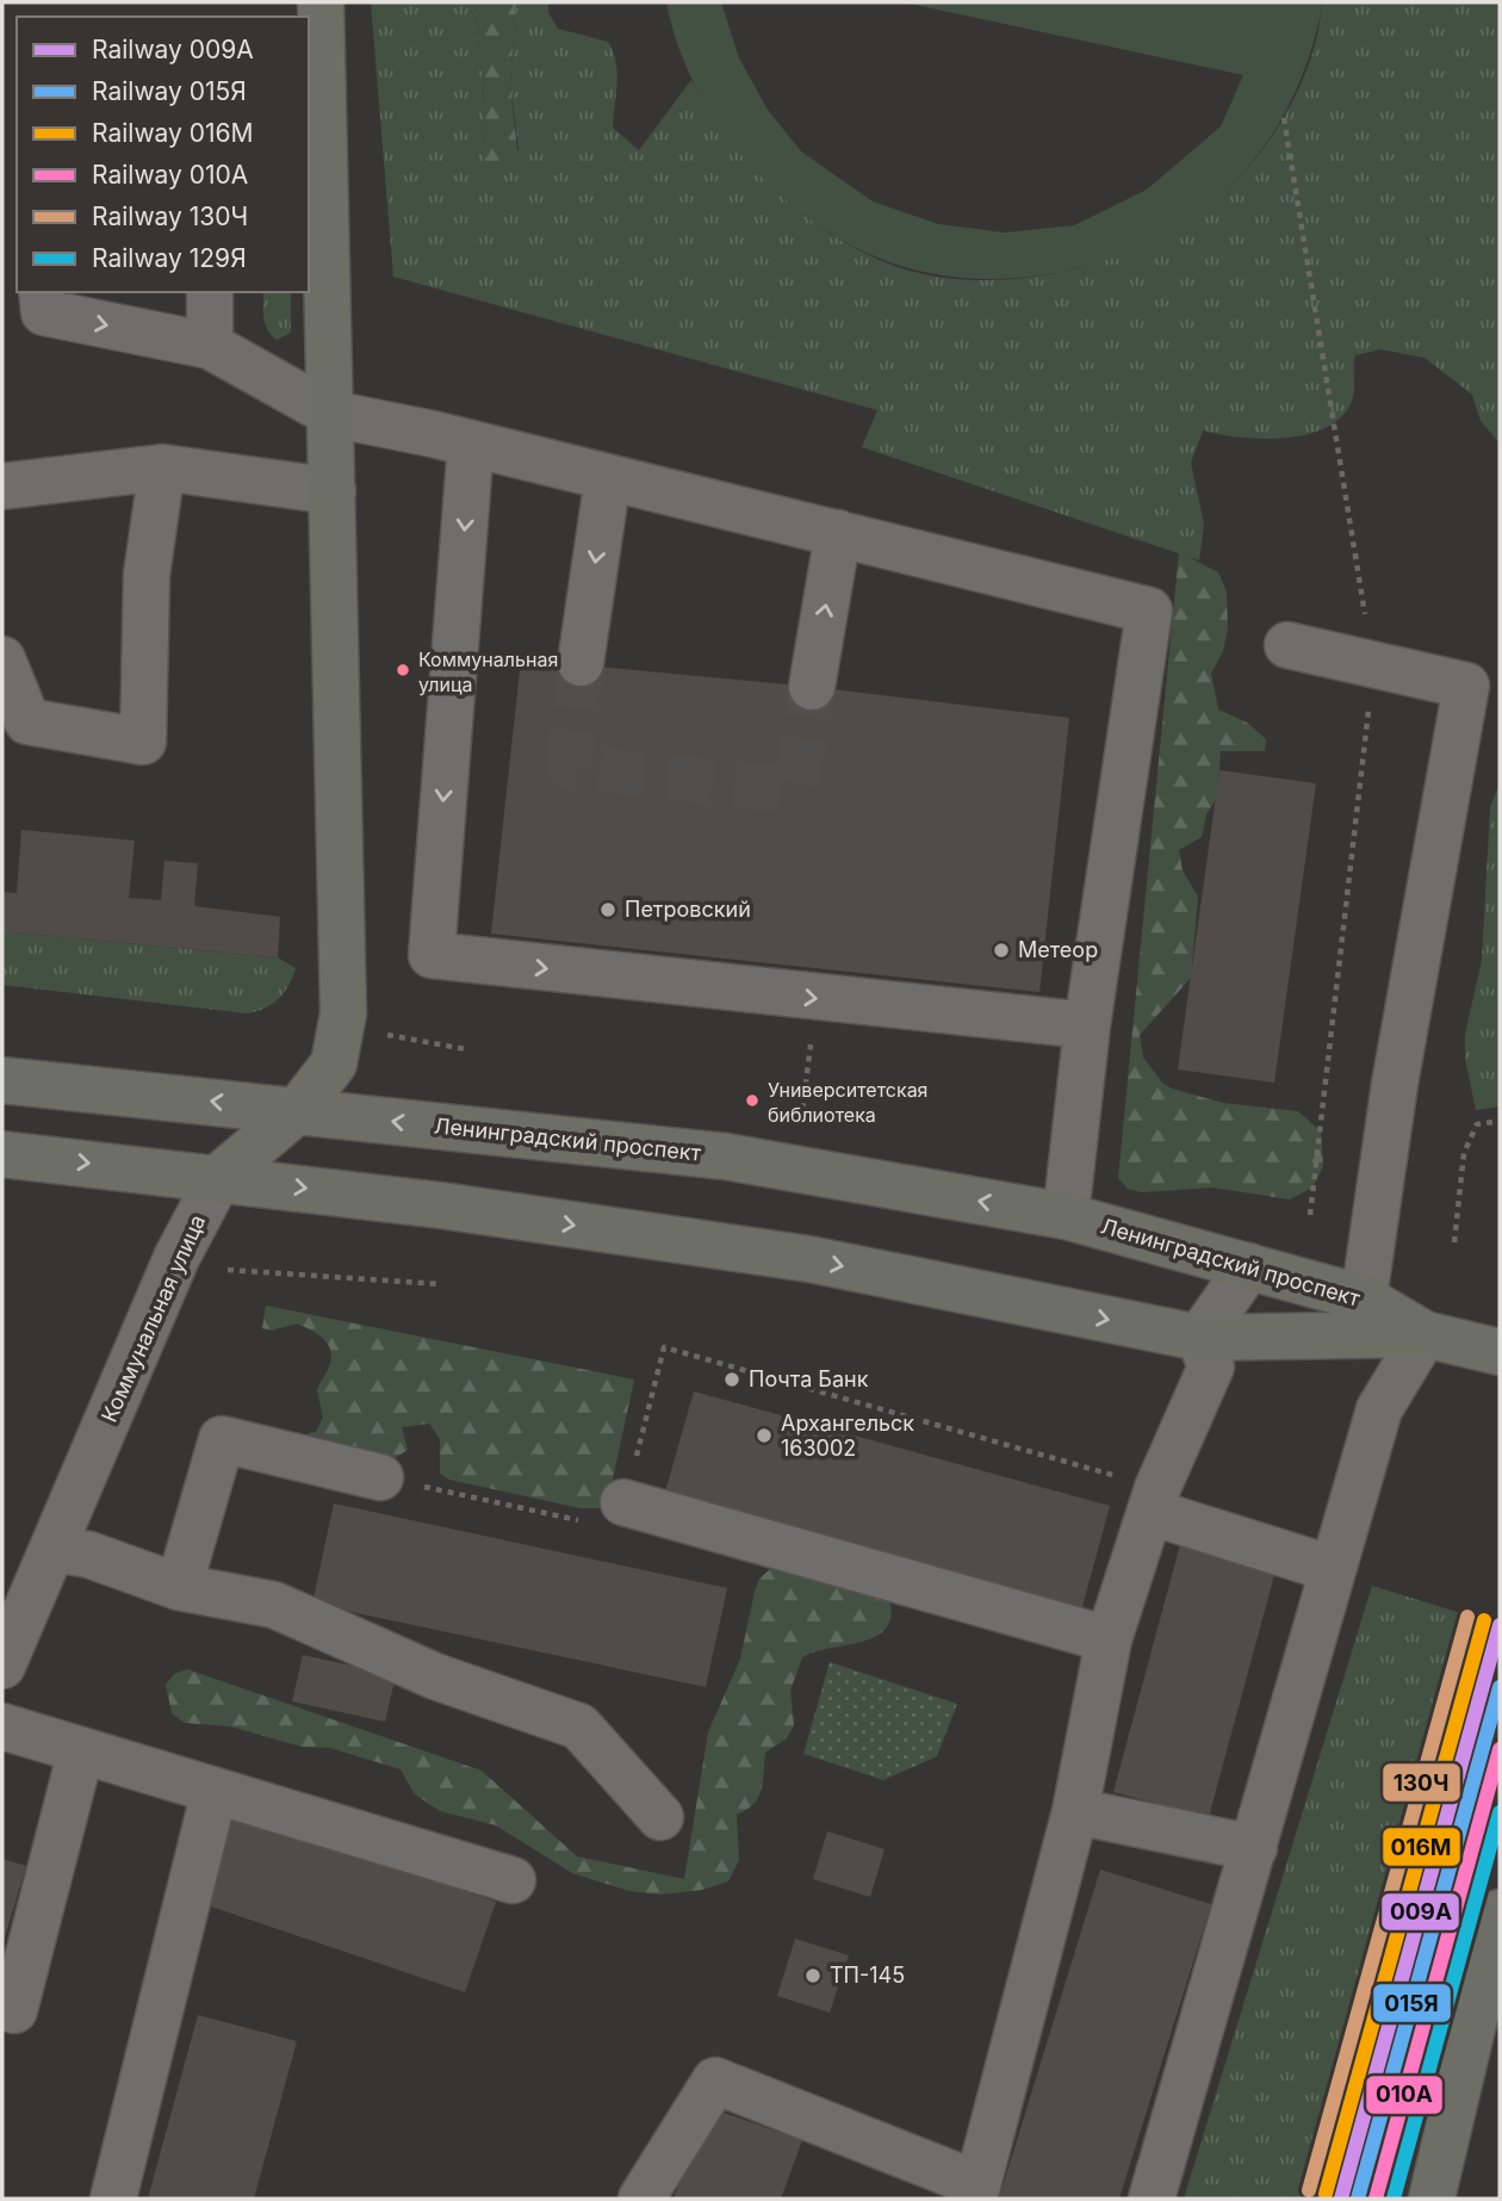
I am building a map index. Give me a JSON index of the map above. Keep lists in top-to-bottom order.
{
  "streets": {
    "main road": ["Ленинградский проспект", "Коммунальная улица"]
  },
  "crossings": [
    ["Ленинградский проспект", "Коммунальная улица"]
  ],
  "places": [
    "Коммунальная улица",
    "Петровский",
    "Метеор",
    "Университетская библиотека",
    "Почта Банк",
    "Архангельск 163002",
    "ТП-145"
  ],
  "lines": [
    "rail line 130Ч",
    "rail line 016М",
    "rail line 009А",
    "rail line 015Я",
    "rail line 010А",
    "rail line 129Я"
  ],
  "legend": [
    "Railway 009А",
    "Railway 015Я",
    "Railway 016М",
    "Railway 010А",
    "Railway 130Ч",
    "Railway 129Я"
  ]
}
